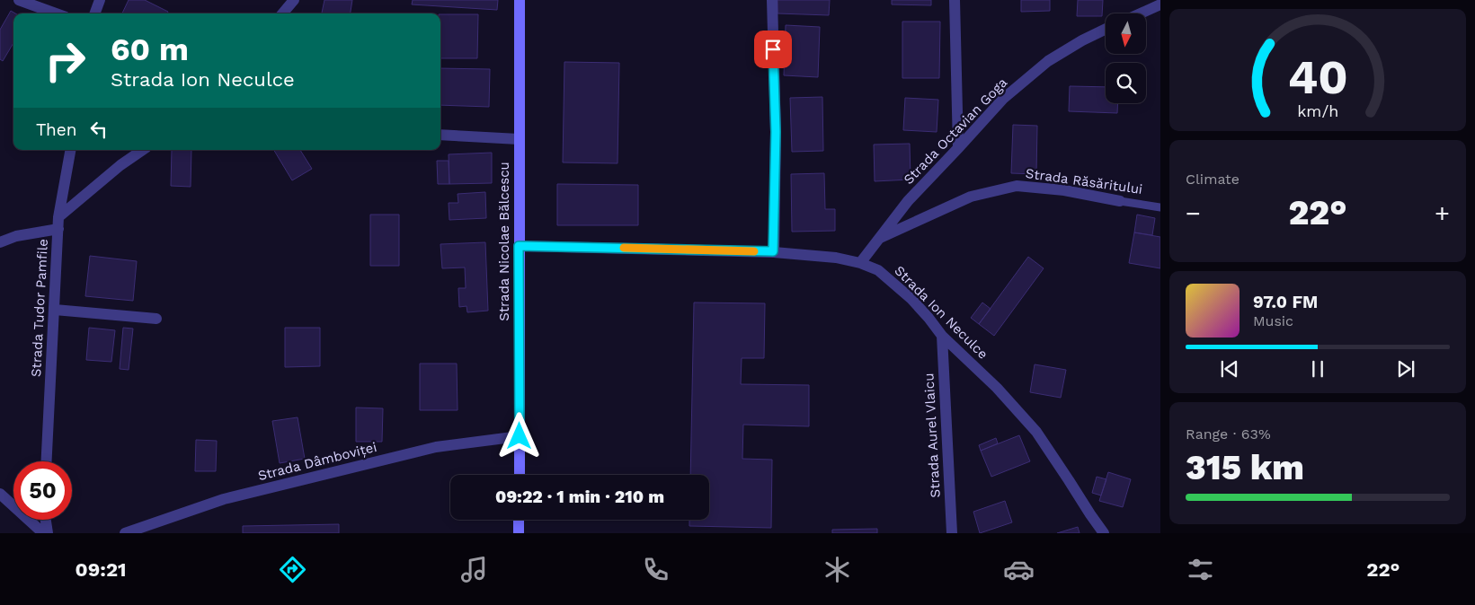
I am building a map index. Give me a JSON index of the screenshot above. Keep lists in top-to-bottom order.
{
  "streets": {
    "main road": ["Strada Nicolae Bălcescu"],
    "street": [
      "Strada Octavian Goga",
      "Strada Răsăritului",
      "Strada Tudor Pamfile",
      "Strada Ion Neculce",
      "Strada Aurel Vlaicu",
      "Strada Dâmboviței"
    ]
  },
  "crossings": [
    ["Strada Octavian Goga", "Strada Răsăritului"],
    ["Strada Octavian Goga", "Strada Ion Neculce"],
    ["Strada Nicolae Bălcescu", "Strada Ion Neculce"],
    ["Strada Nicolae Bălcescu", "Strada Dâmboviței"],
    ["Strada Ion Neculce", "Strada Aurel Vlaicu"]
  ],
  "north": "bottom",
  "page": {
    "turn": ["60 m", "Strada Ion Neculce"],
    "then": "Then",
    "tile": [
      "Climate",
      ["Range · 63%", "315 km"]
    ],
    "heat": ["−", "22°", "+"],
    "song": ["97.0 FM", "Music"],
    "limit": "50",
    "trip": "09:22 · 1 min · 210 m",
    "tabs": ["09:21", "22°"],
    "gauge": ["40", "km/h"]
  }
}
